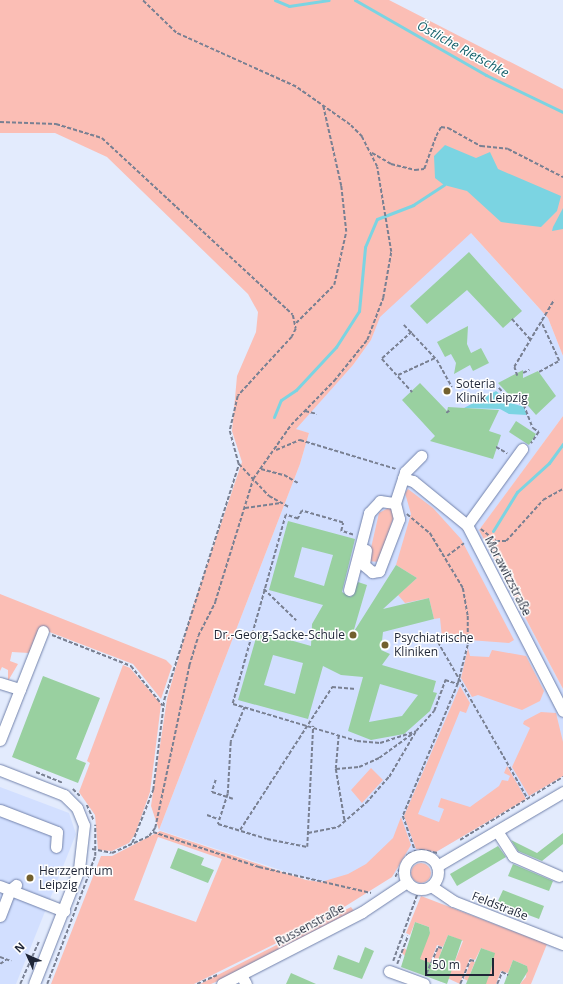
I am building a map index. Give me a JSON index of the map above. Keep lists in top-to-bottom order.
{
  "streets": {
    "street": ["Morawitzstraße", "Feldstraße", "Russenstraße"]
  },
  "crossings": [
    ["Feldstraße", "Russenstraße"]
  ],
  "water": ["Östliche Rietschke"],
  "places": [
    "Soteria Klinik Leipzig",
    "Dr.-Georg-Sacke-Schule",
    "Psychiatrische Kliniken",
    "Herzzentrum Leipzig"
  ],
  "scale_bar": "50 m",
  "north": "top left"
}
